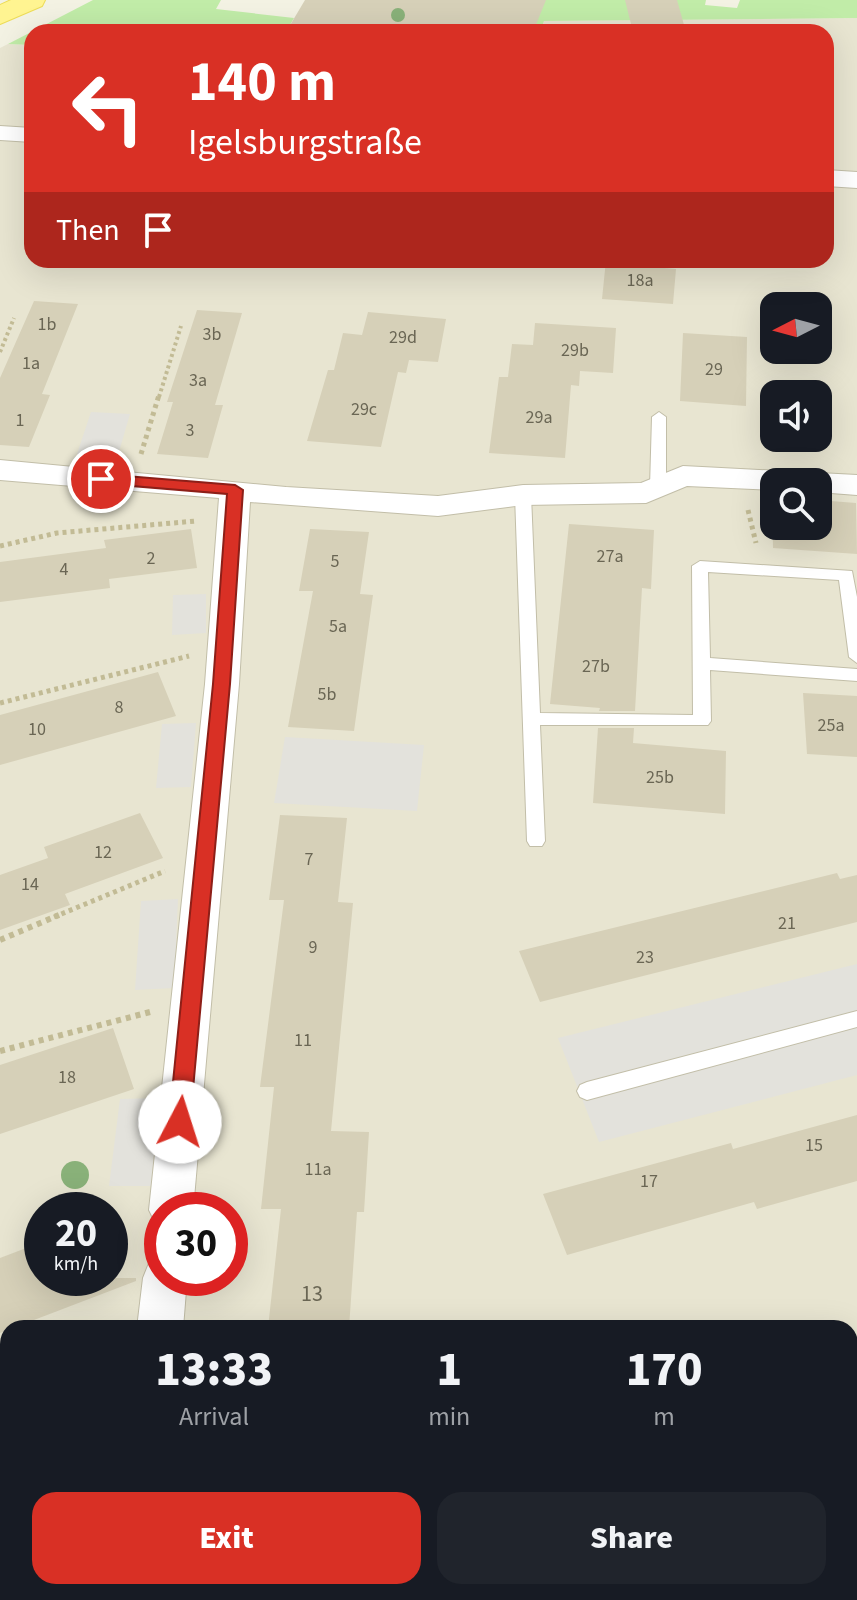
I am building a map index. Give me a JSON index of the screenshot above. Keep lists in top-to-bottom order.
{
  "house_numbers": [
    "18a",
    "1b",
    "3b",
    "29d",
    "29b",
    "1a",
    "29",
    "3a",
    "29c",
    "29a",
    "1",
    "3",
    "27a",
    "2",
    "5",
    "4",
    "5a",
    "27b",
    "5b",
    "8",
    "25a",
    "10",
    "25b",
    "12",
    "7",
    "14",
    "21",
    "9",
    "23",
    "11",
    "18",
    "15",
    "11a",
    "17",
    "13"
  ],
  "north": "left",
  "page": {
    "turn": ["140 m", "Igelsburgstraße"],
    "then": "Then",
    "speed": "20 km/h",
    "limit": "30",
    "eta": [
      "13:33",
      "Arrival",
      "1",
      "min",
      "170",
      "m"
    ],
    "buttons": ["Exit", "Share"]
  }
}
